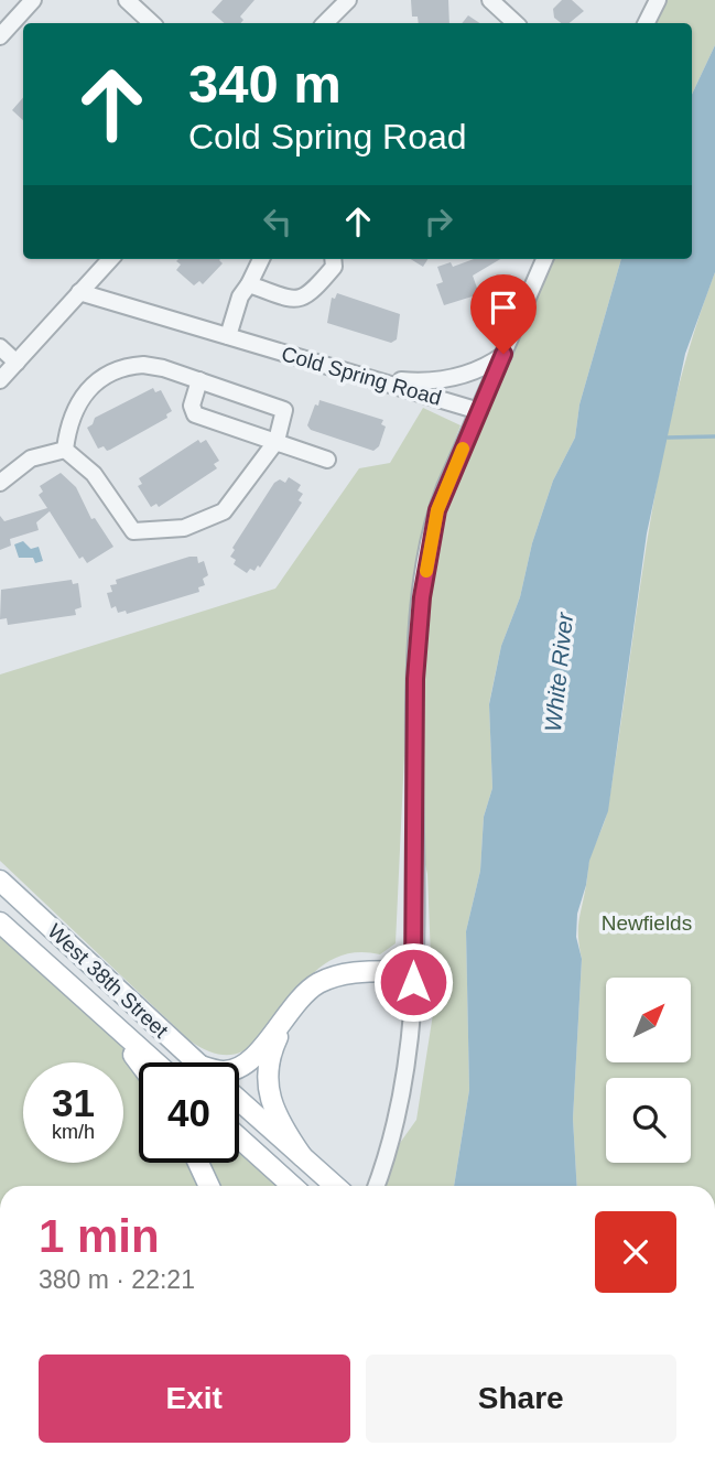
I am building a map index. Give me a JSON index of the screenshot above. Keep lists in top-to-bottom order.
{
  "streets": {
    "main road": ["West 38th Street"],
    "street": ["Cold Spring Road"]
  },
  "water": ["White River"],
  "parks": ["Newfields"],
  "north": "top right",
  "page": {
    "turn": ["340 m", "Cold Spring Road"],
    "speed": "31 km/h",
    "limit": "40",
    "heading": ["1 min", "380 m · 22:21"],
    "buttons": ["Exit", "Share"]
  }
}
